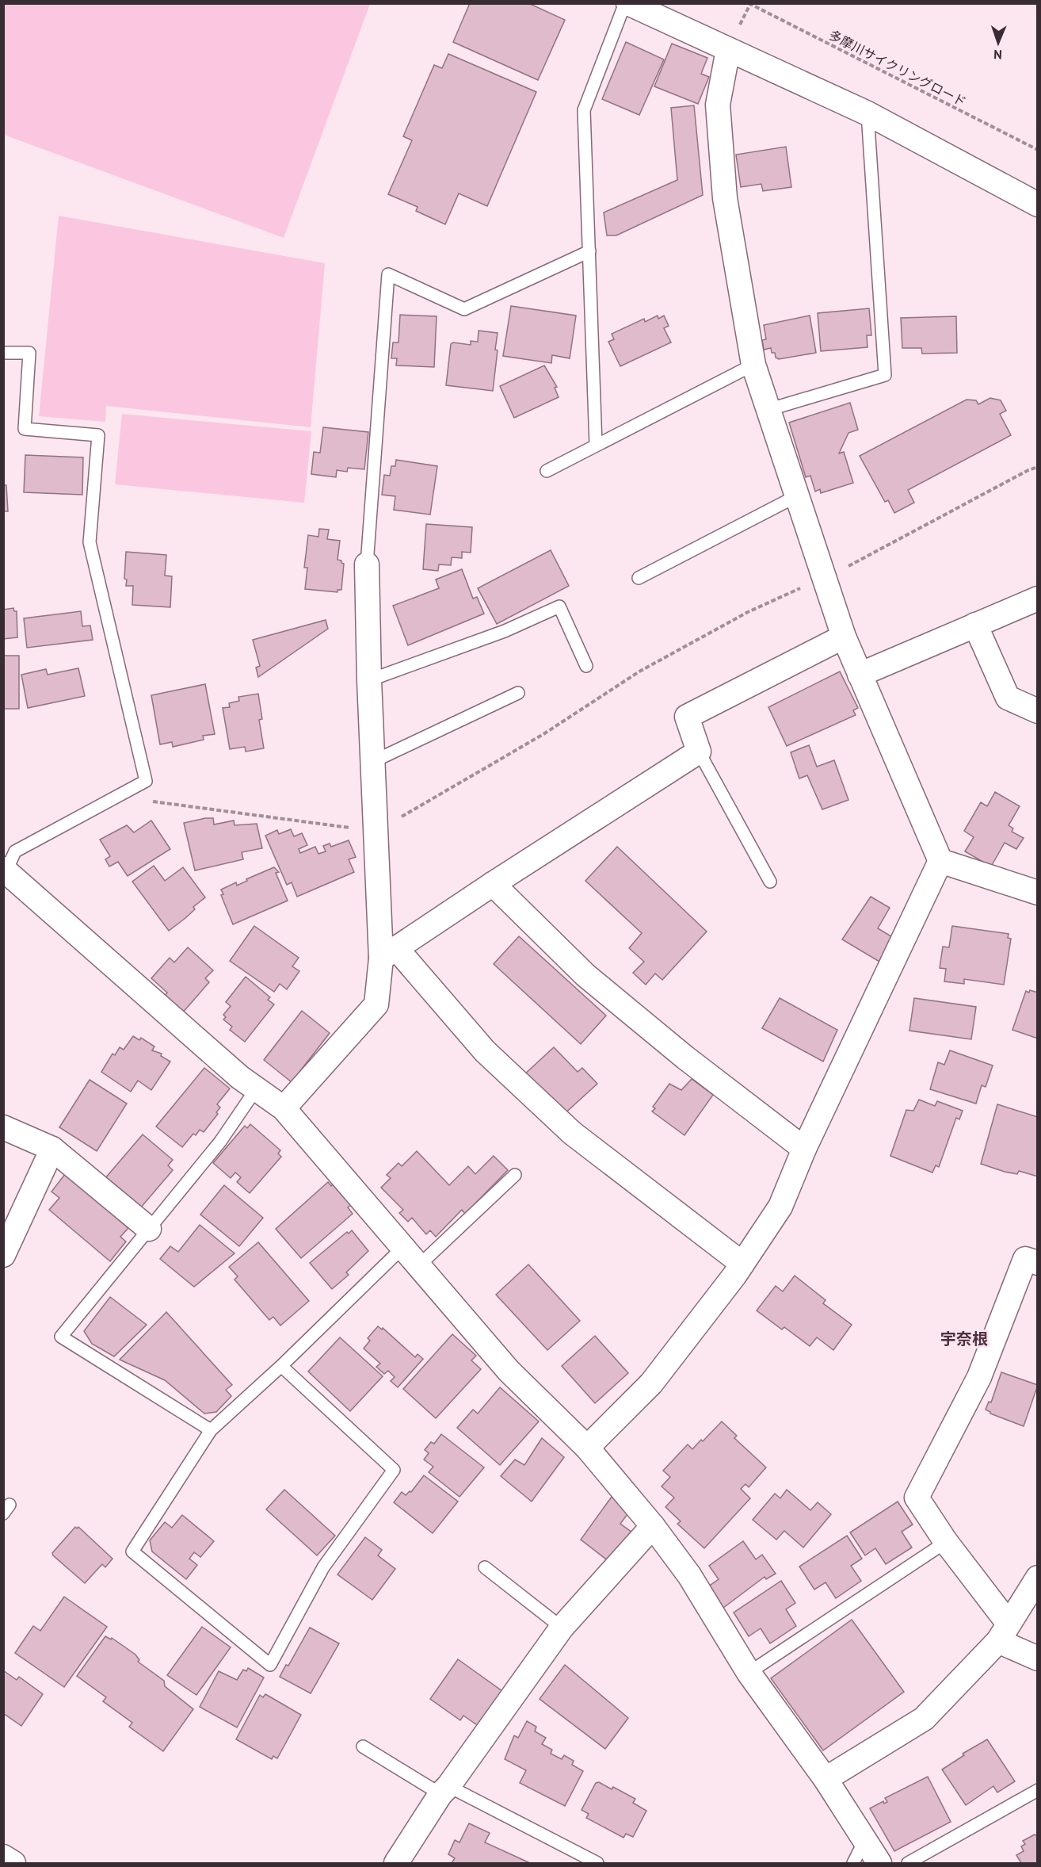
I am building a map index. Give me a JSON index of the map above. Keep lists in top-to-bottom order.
{
  "streets": {
    "path": ["多摩川サイクリングロード"]
  },
  "districts": ["宇奈根"],
  "north": "bottom"
}
